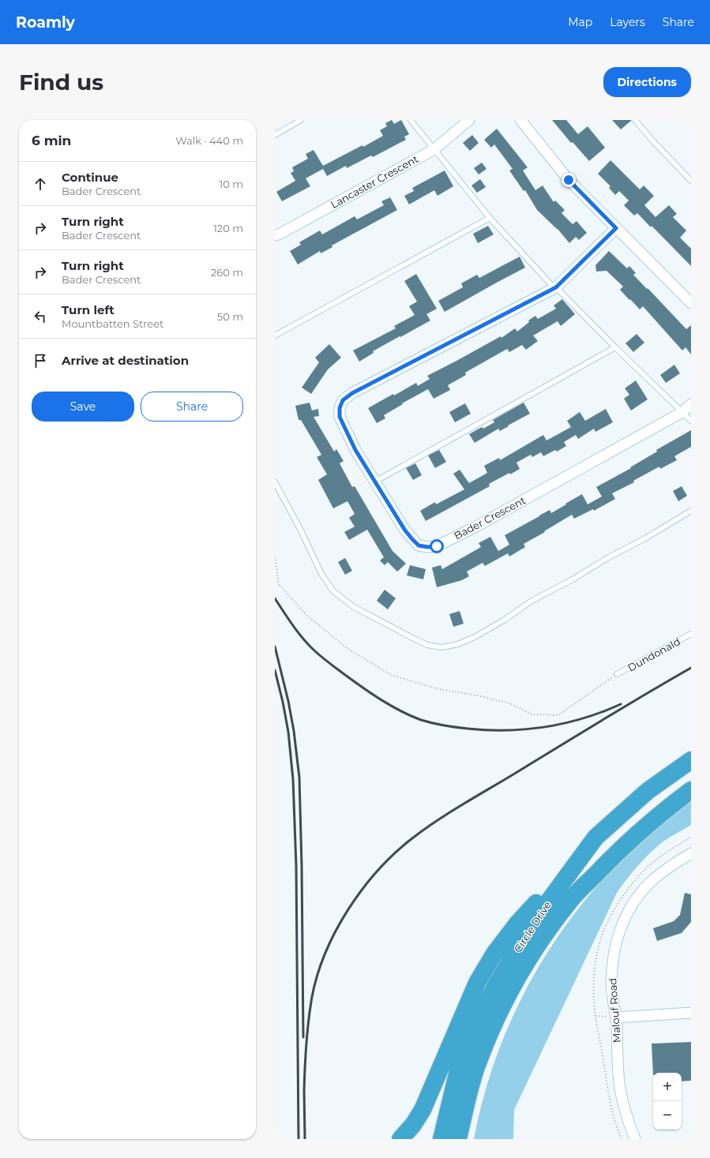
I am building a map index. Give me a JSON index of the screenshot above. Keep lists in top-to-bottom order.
{
  "streets": {
    "highway": ["Circle Drive"],
    "street": ["Lancaster Crescent", "Bader Crescent", "Malouf Road"],
    "lane": ["Dundonald"]
  },
  "page": {
    "header": "Roamly",
    "nav": ["Map", "Layers", "Share"],
    "buttons": [
      "Directions",
      ["Save", "Share"]
    ],
    "title": "Find us",
    "heading": ["6 min", "Walk · 440 m"],
    "list": [
      ["Continue", "Bader Crescent", "10 m"],
      ["Turn right", "Bader Crescent", "120 m"],
      ["Turn right", "Bader Crescent", "260 m"],
      ["Turn left", "Mountbatten Street", "50 m"],
      "Arrive at destination"
    ],
    "map_buttons": ["+", "−"]
  }
}
